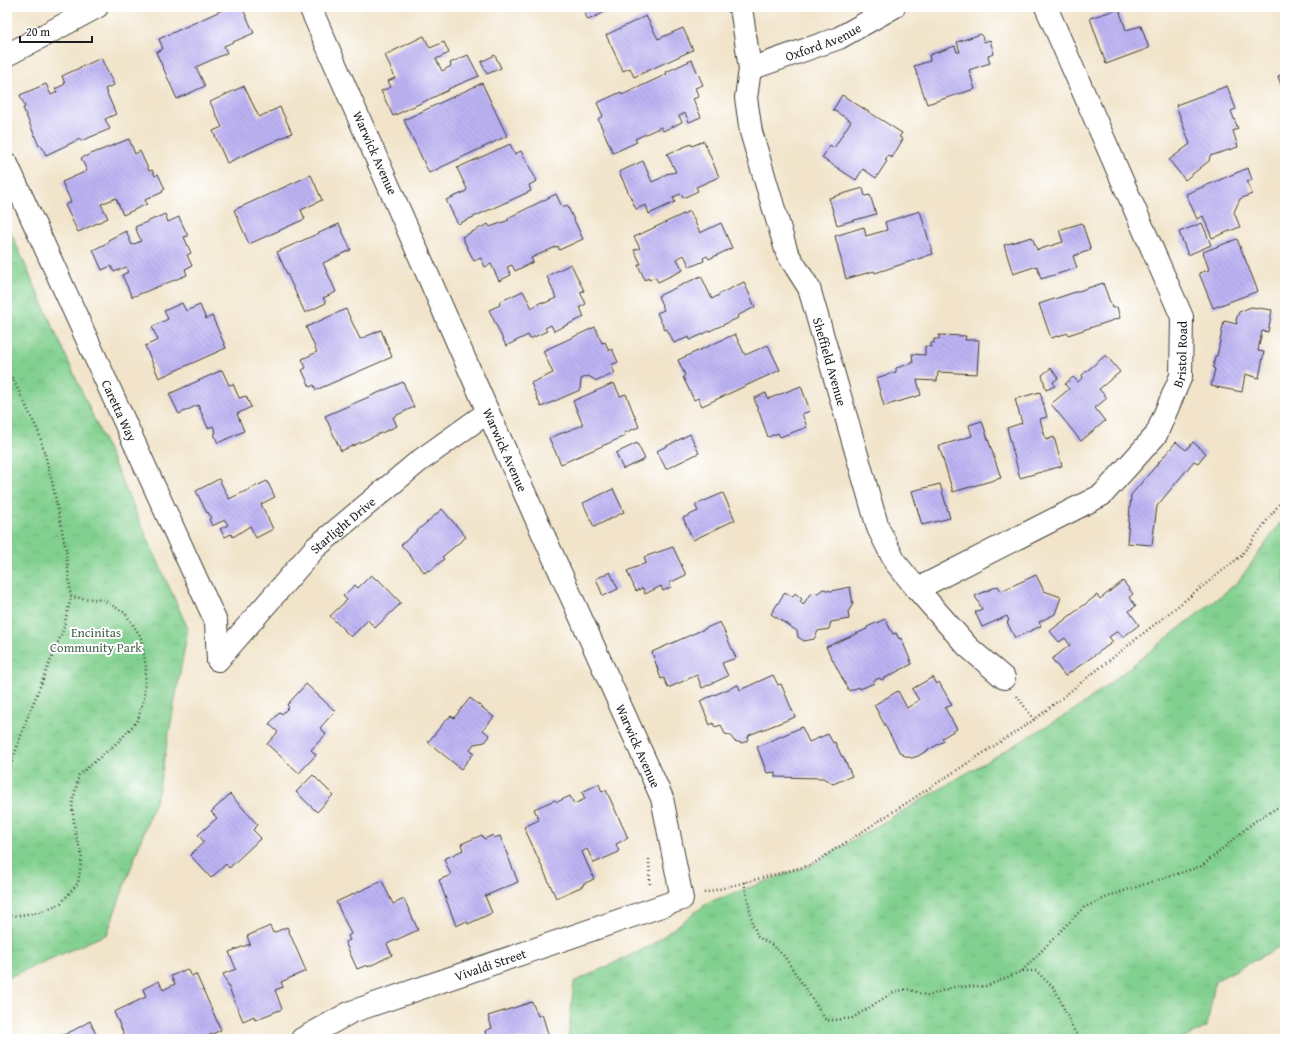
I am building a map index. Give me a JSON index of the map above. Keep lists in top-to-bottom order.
{
  "streets": {
    "street": [
      "Oxford Avenue",
      "Warwick Avenue",
      "Bristol Road",
      "Sheffield Avenue",
      "Caretta Way",
      "Starlight Drive",
      "Vivaldi Street"
    ]
  },
  "crossings": [
    ["Oxford Avenue", "Sheffield Avenue"],
    ["Warwick Avenue", "Starlight Drive"],
    ["Warwick Avenue", "Vivaldi Street"],
    ["Bristol Road", "Sheffield Avenue"],
    ["Caretta Way", "Starlight Drive"]
  ],
  "parks": ["Encinitas Community Park"],
  "scale_bar": "20 m"
}
